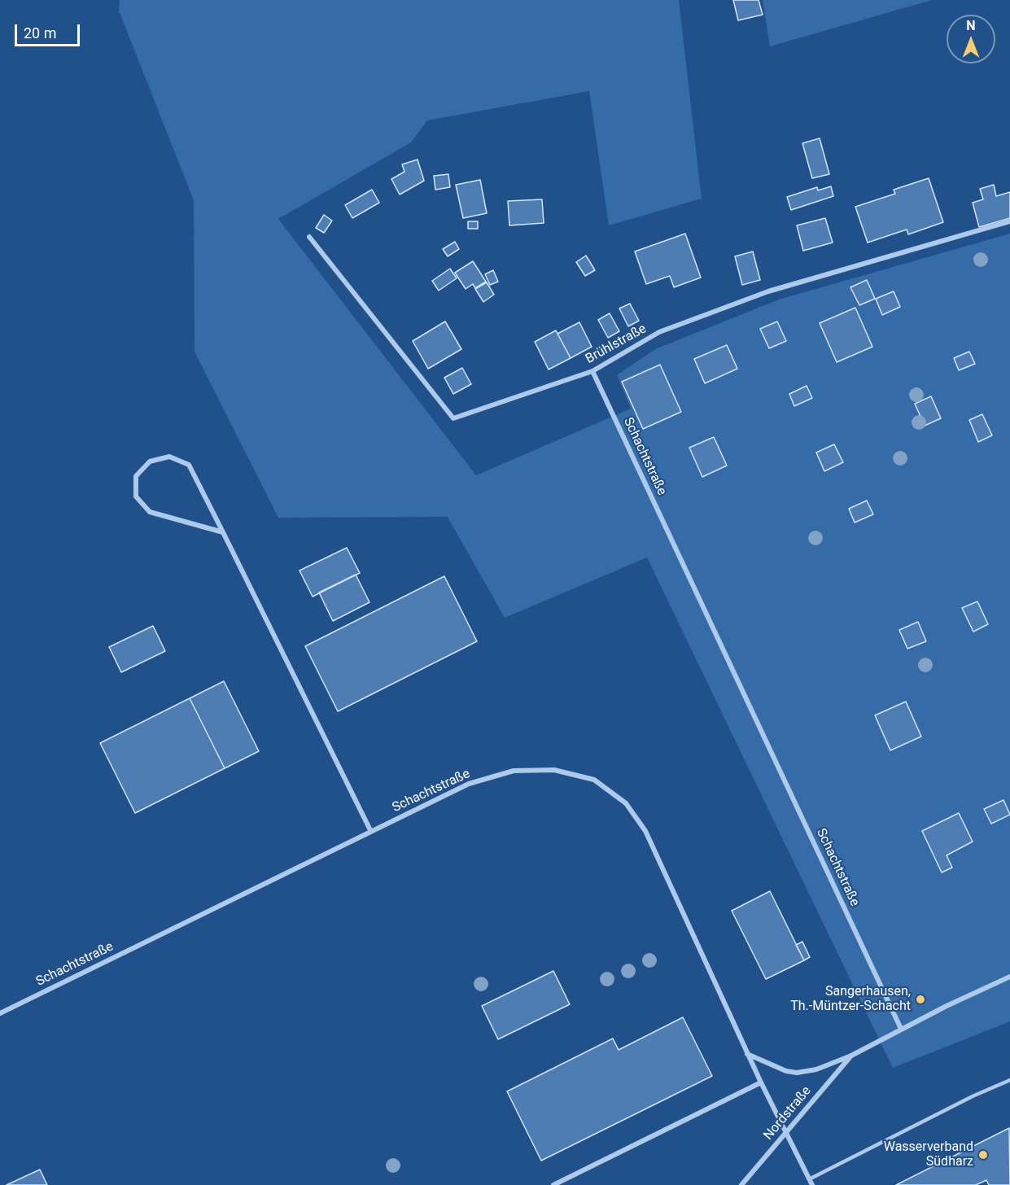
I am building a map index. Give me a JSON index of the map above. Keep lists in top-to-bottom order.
{
  "streets": {
    "street": ["Brühlstraße", "Schachtstraße", "Nordstraße"]
  },
  "crossings": [
    ["Brühlstraße", "Schachtstraße"],
    ["Schachtstraße", "Nordstraße"]
  ],
  "places": ["Sangerhausen, Th.-Müntzer-Schacht", "Wasserverband Südharz"],
  "scale_bar": "20 m",
  "north": "top"
}
